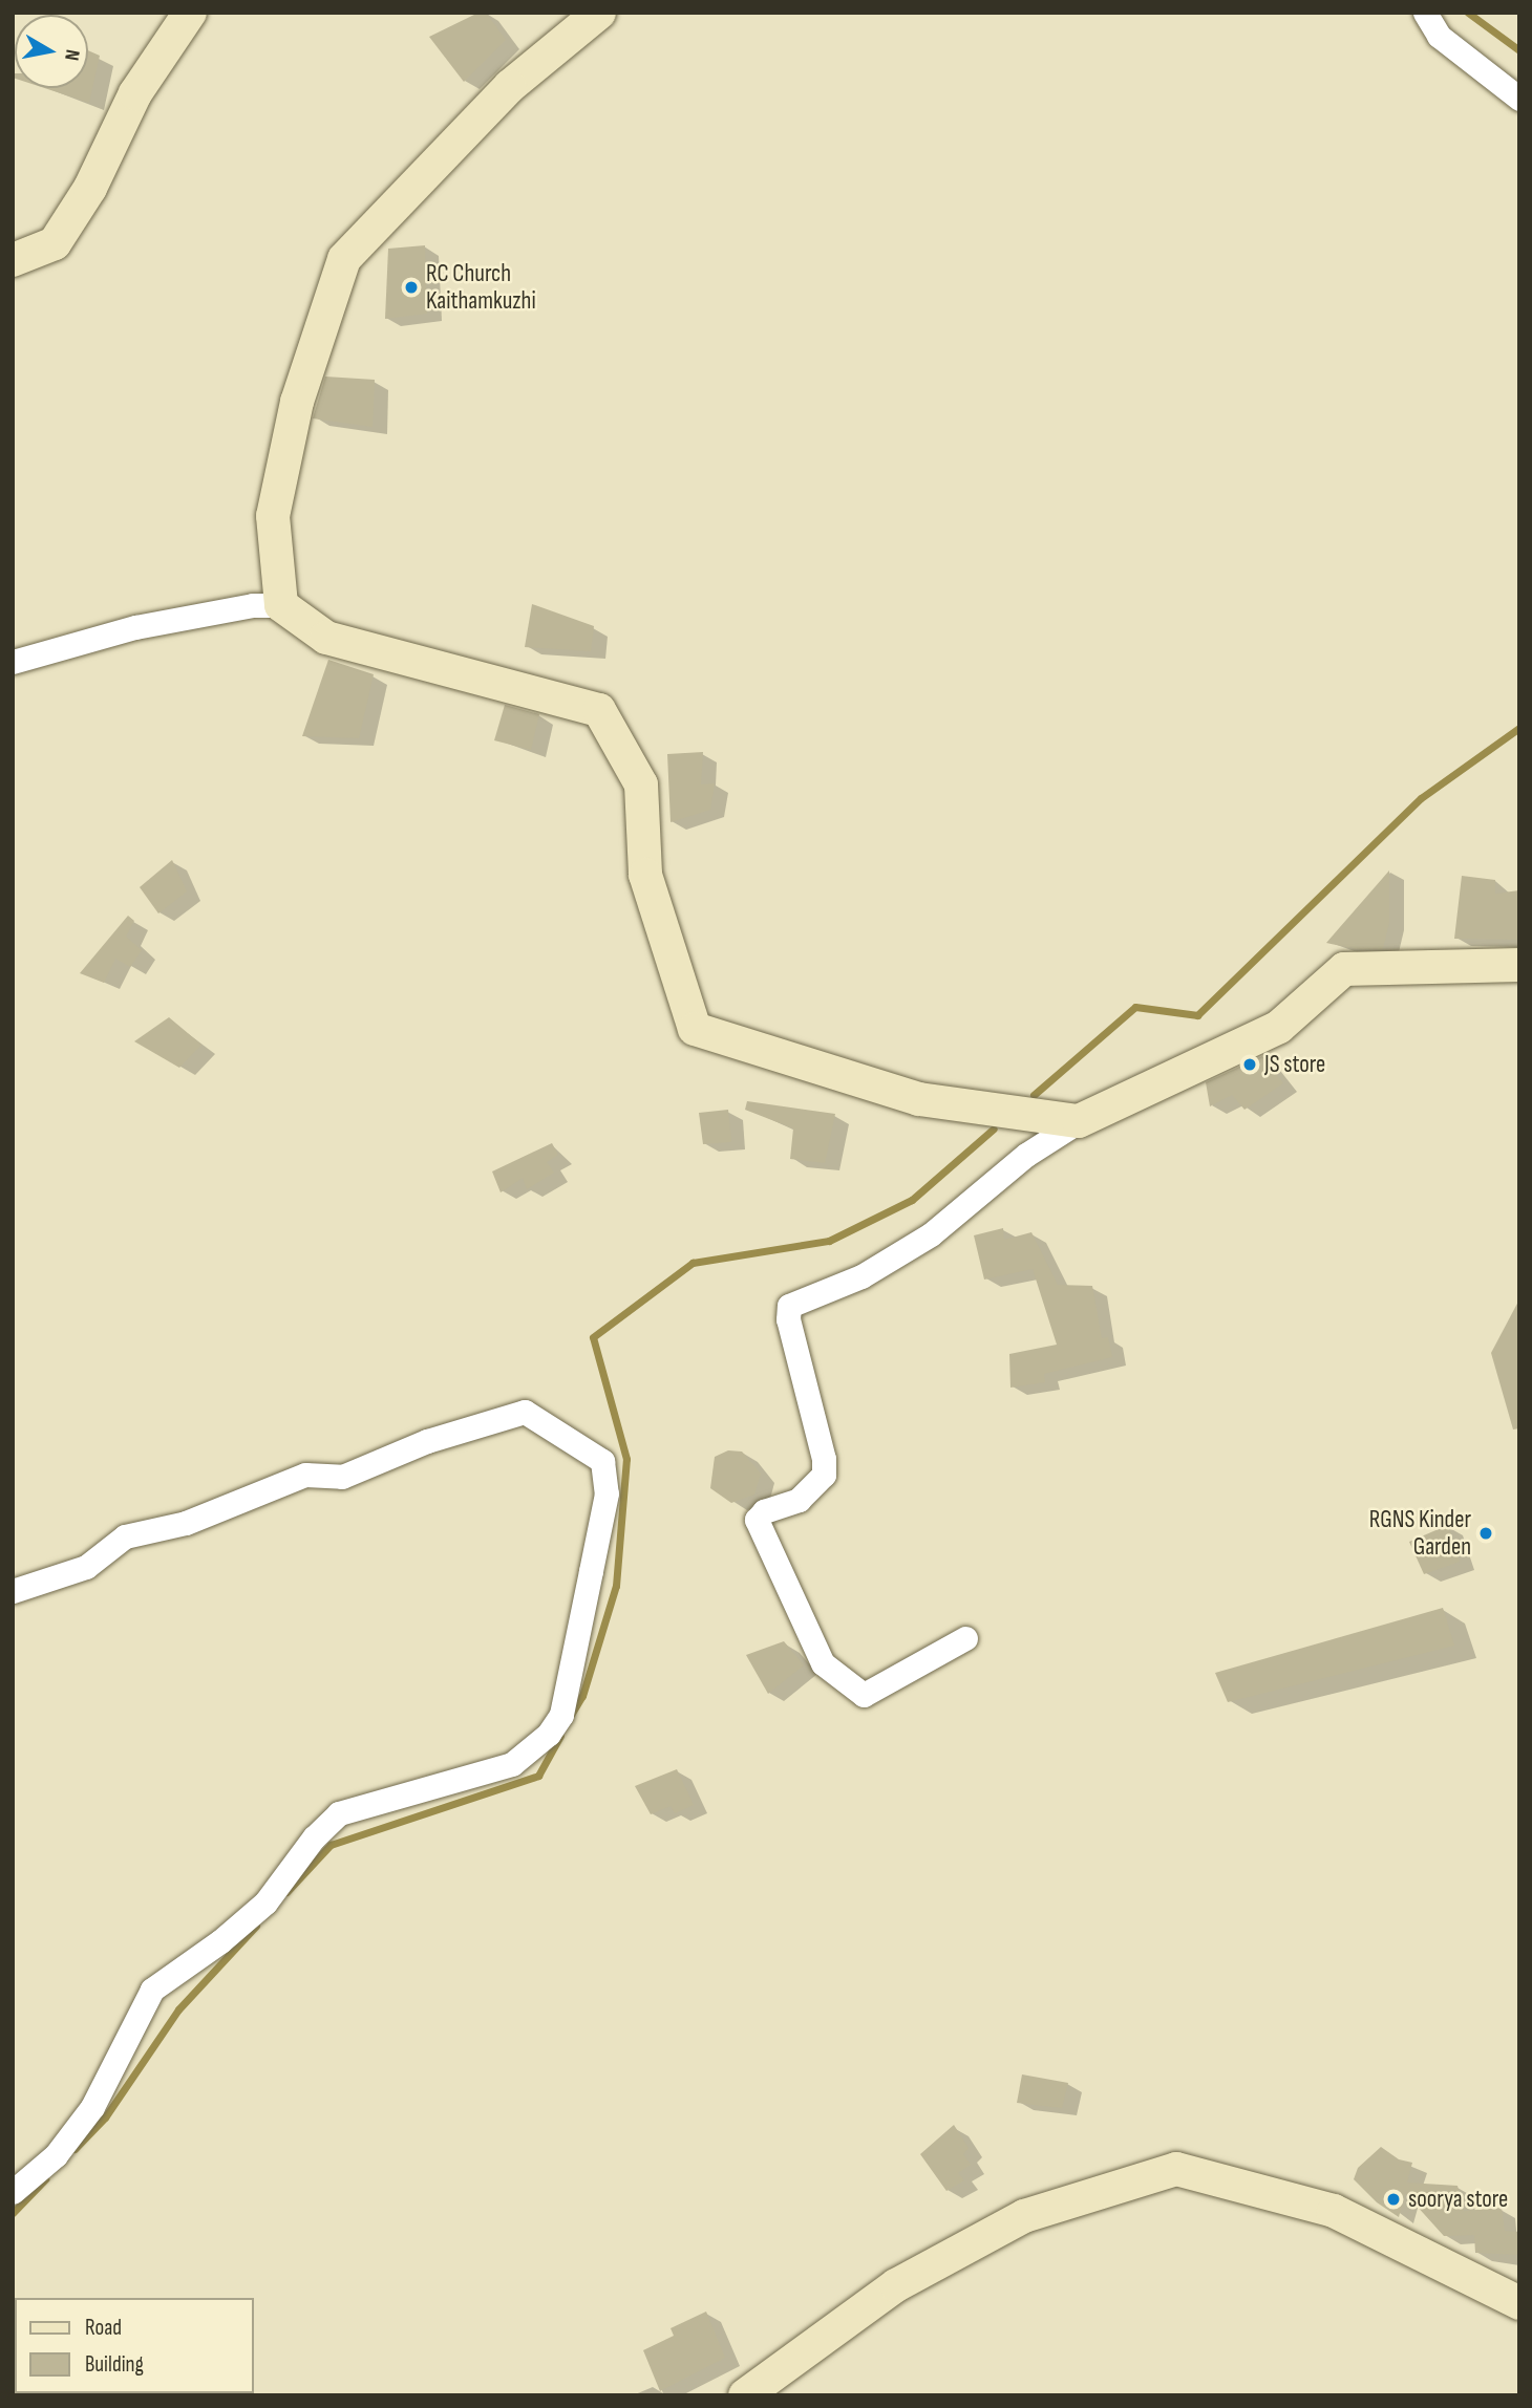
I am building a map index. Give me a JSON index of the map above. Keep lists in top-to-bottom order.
{
  "places": [
    "RC Church Kaithamkuzhi",
    "JS store",
    "RGNS Kinder Garden",
    "soorya store"
  ],
  "legend": ["Road", "Building"],
  "north": "right"
}
